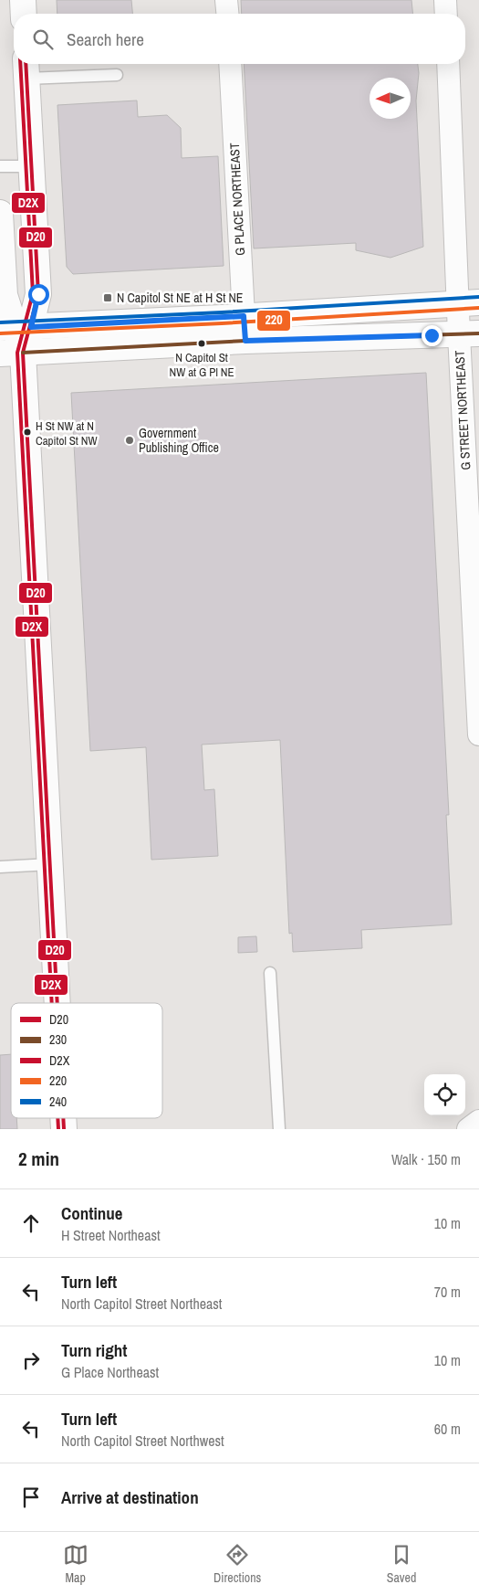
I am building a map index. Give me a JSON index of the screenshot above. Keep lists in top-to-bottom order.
{
  "streets": {
    "street": ["G PLACE NORTHEAST", "G STREET NORTHEAST"]
  },
  "places": {
    "transit": ["N Capitol St NE at H St NE"],
    "other": ["N Capitol St NW at G Pl NE", "H St NW at N Capitol St NW", "Government Publishing Office"]
  },
  "lines": [
    "transit line D20",
    "transit line D2X",
    "transit line 240",
    "transit line 220",
    "transit line 230"
  ],
  "legend": [
    "D20",
    "230",
    "D2X",
    "220",
    "240"
  ],
  "north": "left",
  "page": {
    "search": "Search here",
    "heading": ["2 min", "Walk · 150 m"],
    "list": [
      ["Continue", "H Street Northeast", "10 m"],
      ["Turn left", "North Capitol Street Northeast", "70 m"],
      ["Turn right", "G Place Northeast", "10 m"],
      ["Turn left", "North Capitol Street Northwest", "60 m"],
      "Arrive at destination"
    ],
    "nav": ["Map", "Directions", "Saved"]
  }
}
